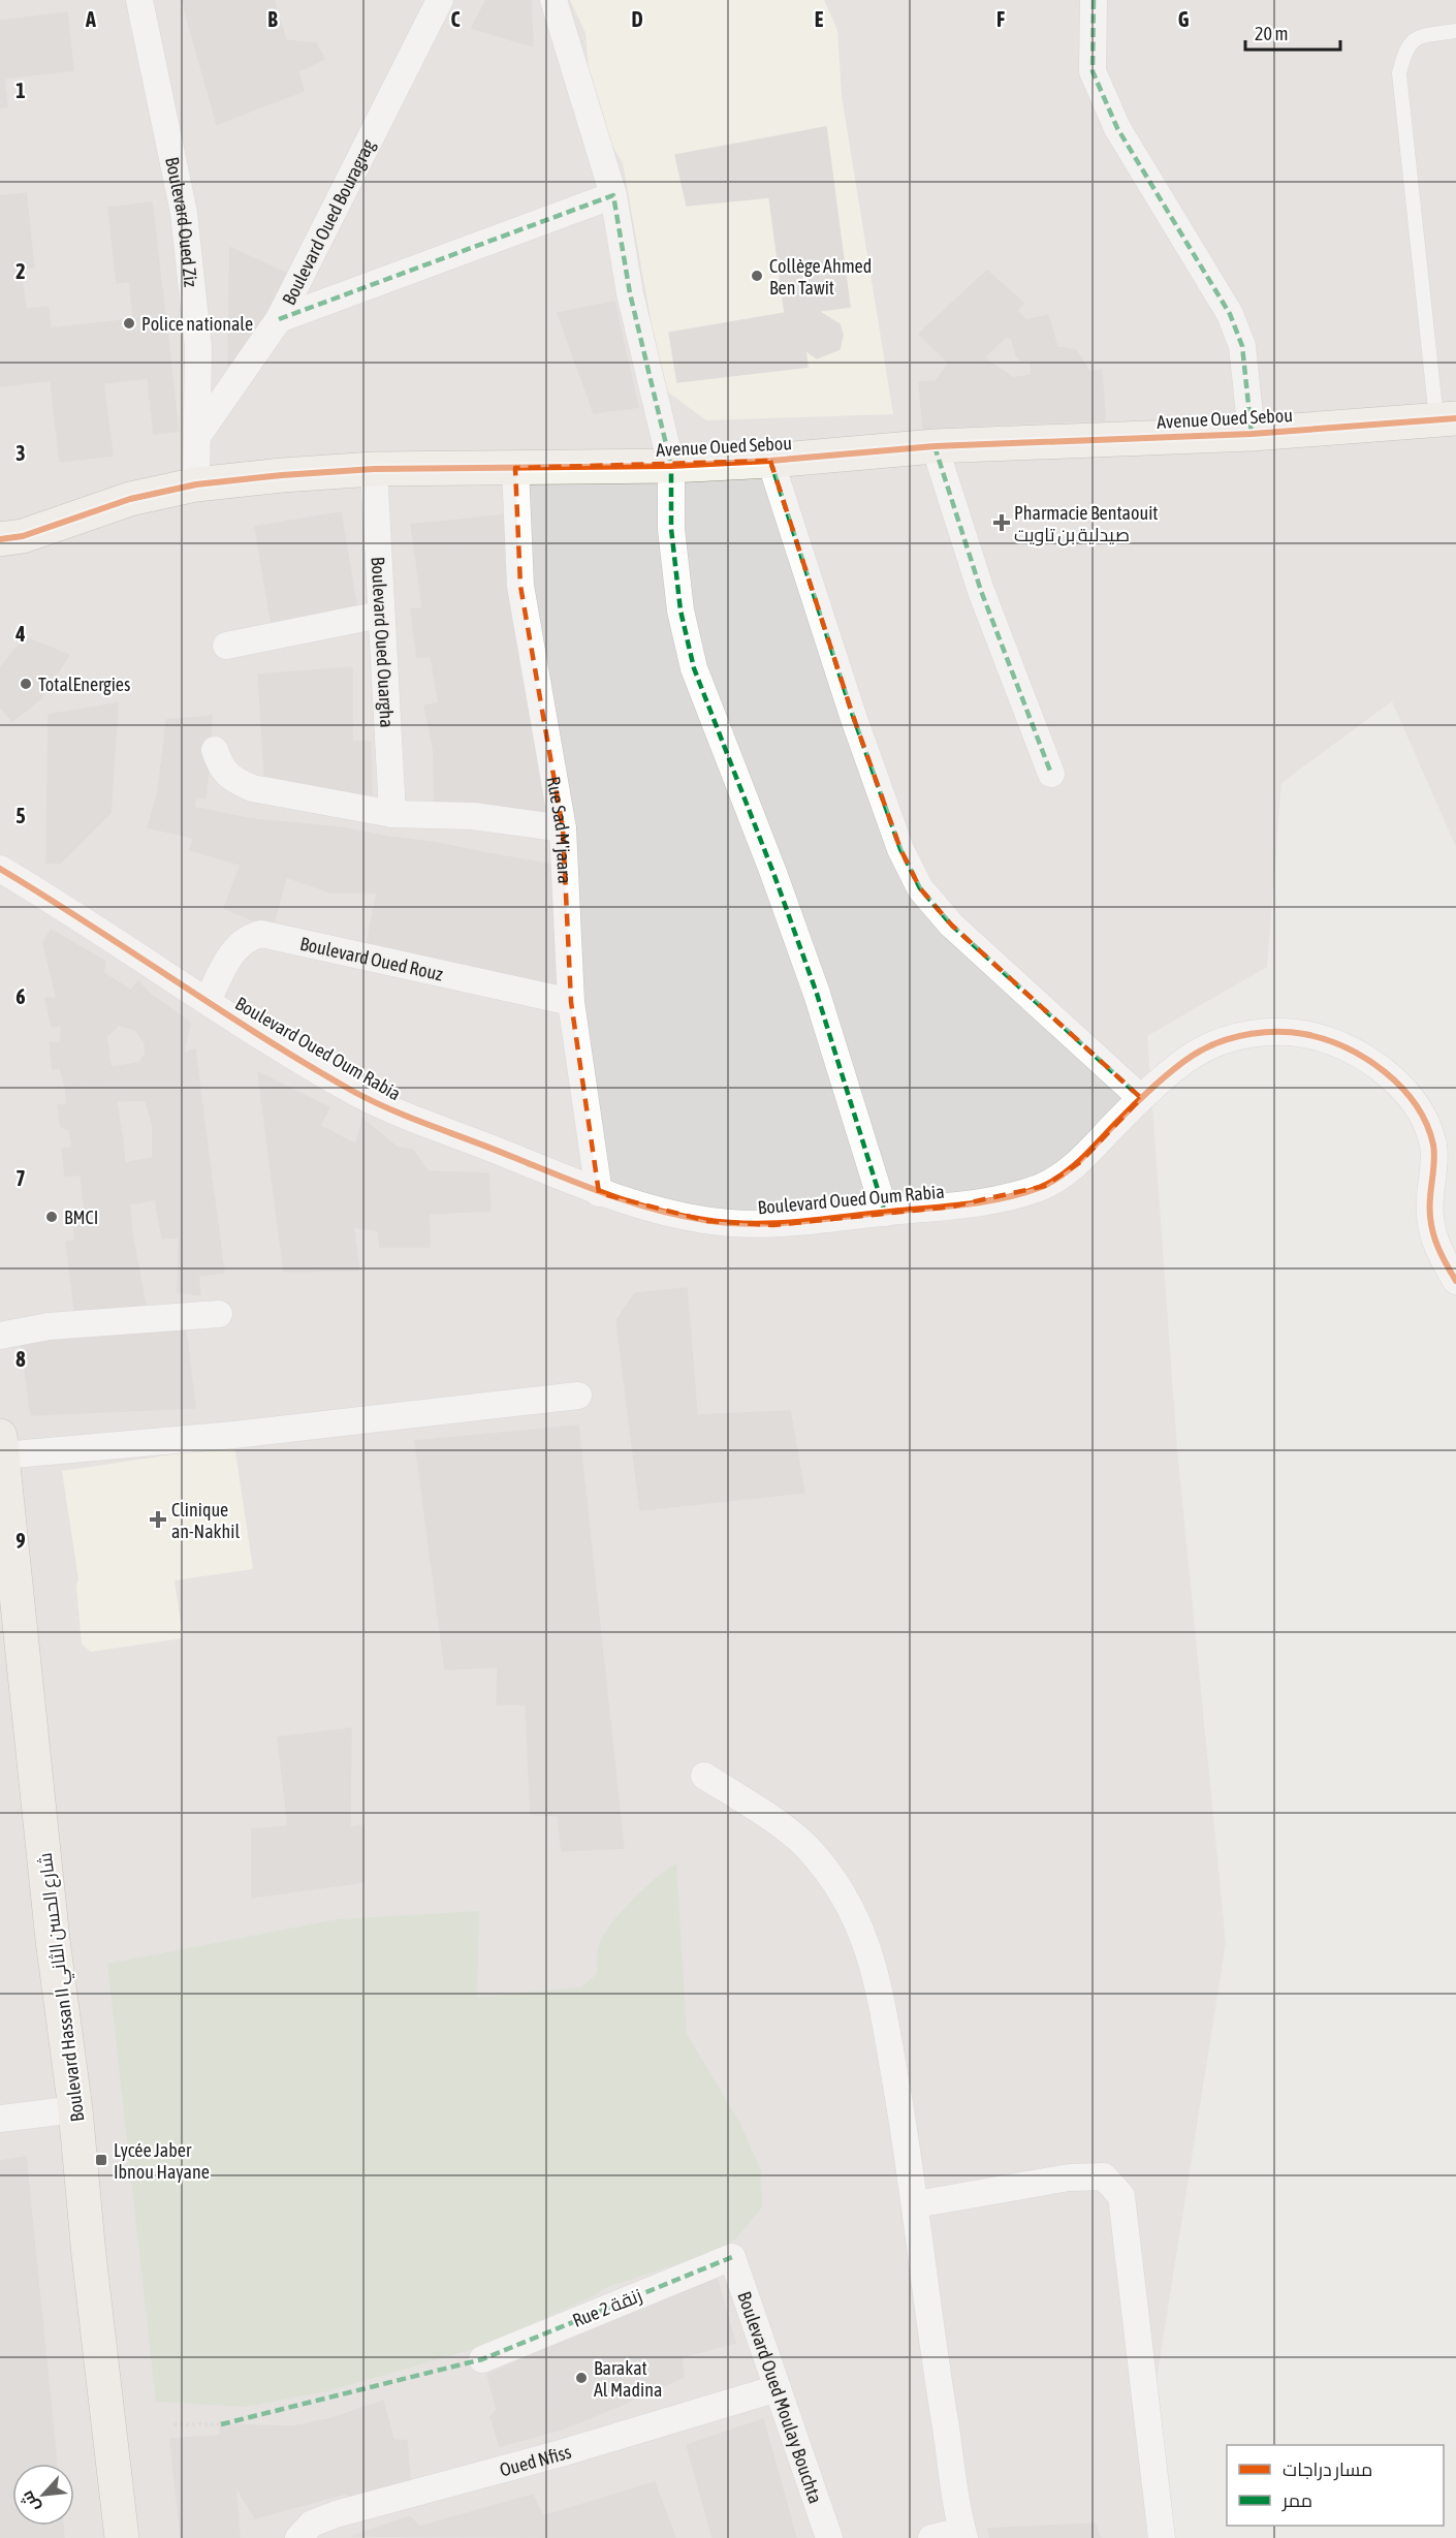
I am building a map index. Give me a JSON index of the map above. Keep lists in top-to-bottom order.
{
  "streets": {
    "main road": ["Boulevard Hassan II شارع الحسن الثاني"],
    "street": [
      "Boulevard Oued Ziz",
      "Boulevard Oued Bouragrag",
      "Avenue Oued Sebou",
      "Boulevard Oued Ouargha",
      "Rue Sad M'jaara",
      "Boulevard Oued Rouz",
      "Boulevard Oued Oum Rabia",
      "Rue 2 زنقة",
      "Boulevard Oued Moulay Bouchta",
      "Oued Nfiss"
    ]
  },
  "crossings": [
    ["Boulevard Oued Ziz", "Boulevard Oued Bouragrag"],
    ["Boulevard Oued Ziz", "Avenue Oued Sebou"],
    ["Avenue Oued Sebou", "Boulevard Oued Ouargha"],
    ["Avenue Oued Sebou", "Rue Sad M'jaara"],
    ["Rue Sad M'jaara", "Boulevard Oued Rouz"],
    ["Rue Sad M'jaara", "Boulevard Oued Oum Rabia"],
    ["Boulevard Oued Rouz", "Boulevard Oued Oum Rabia"],
    ["Rue 2 زنقة", "Boulevard Oued Moulay Bouchta"],
    ["Boulevard Oued Moulay Bouchta", "Oued Nfiss"]
  ],
  "places": {
    "other": [
      "Collège Ahmed Ben Tawit",
      "Police nationale",
      "TotalEnergies",
      "BMCI",
      "Barakat Al Madina"
    ],
    "health": ["Pharmacie Bentaouit صيدلية بن تاويت", "Clinique an-Nakhil"],
    "transit": ["Lycée Jaber Ibnou Hayane"]
  },
  "legend": ["مسار دراجات", "ممر"],
  "scale_bar": "20 m",
  "north": "bottom left",
  "grid": {
    "columns": [
      "A",
      "B",
      "C",
      "D",
      "E",
      "F",
      "G"
    ],
    "rows": [
      "1",
      "2",
      "3",
      "4",
      "5",
      "6",
      "7",
      "8",
      "9"
    ]
  }
}
